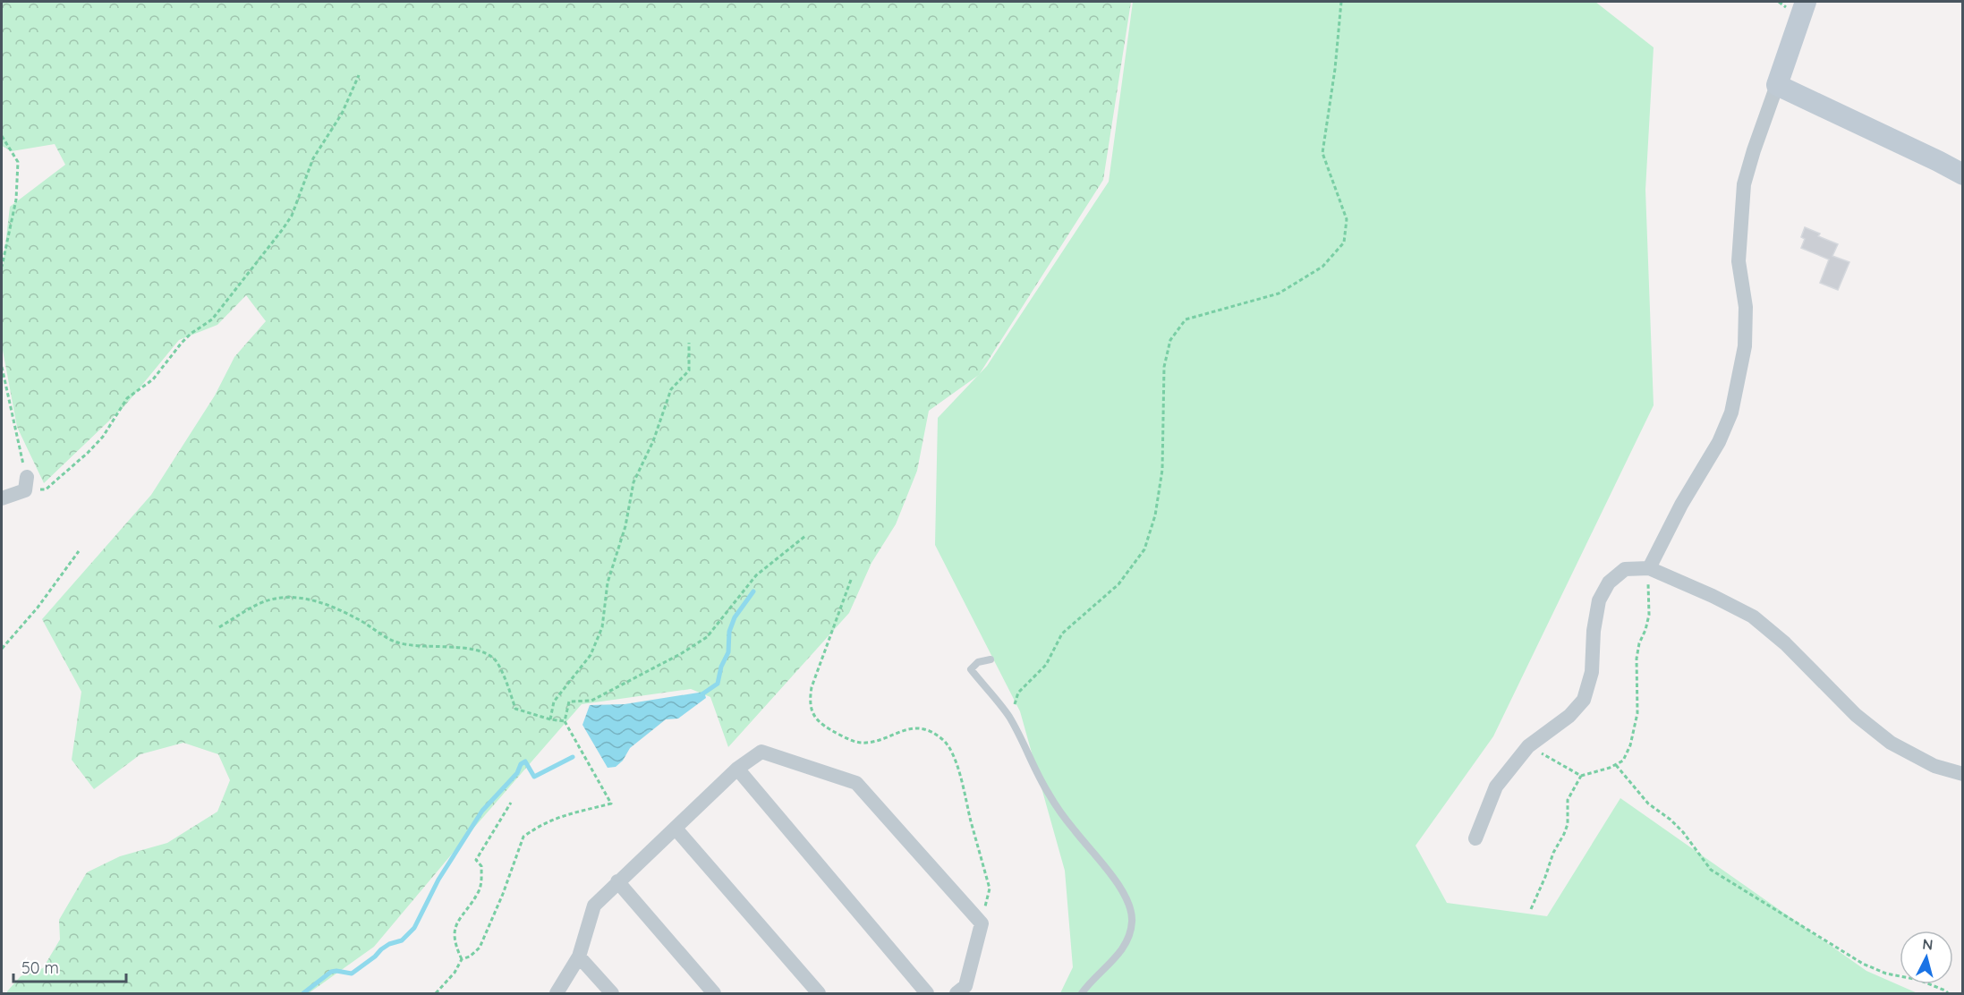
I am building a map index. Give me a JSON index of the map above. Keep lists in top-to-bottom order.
{
  "scale_bar": "50 m",
  "north": "top"
}
